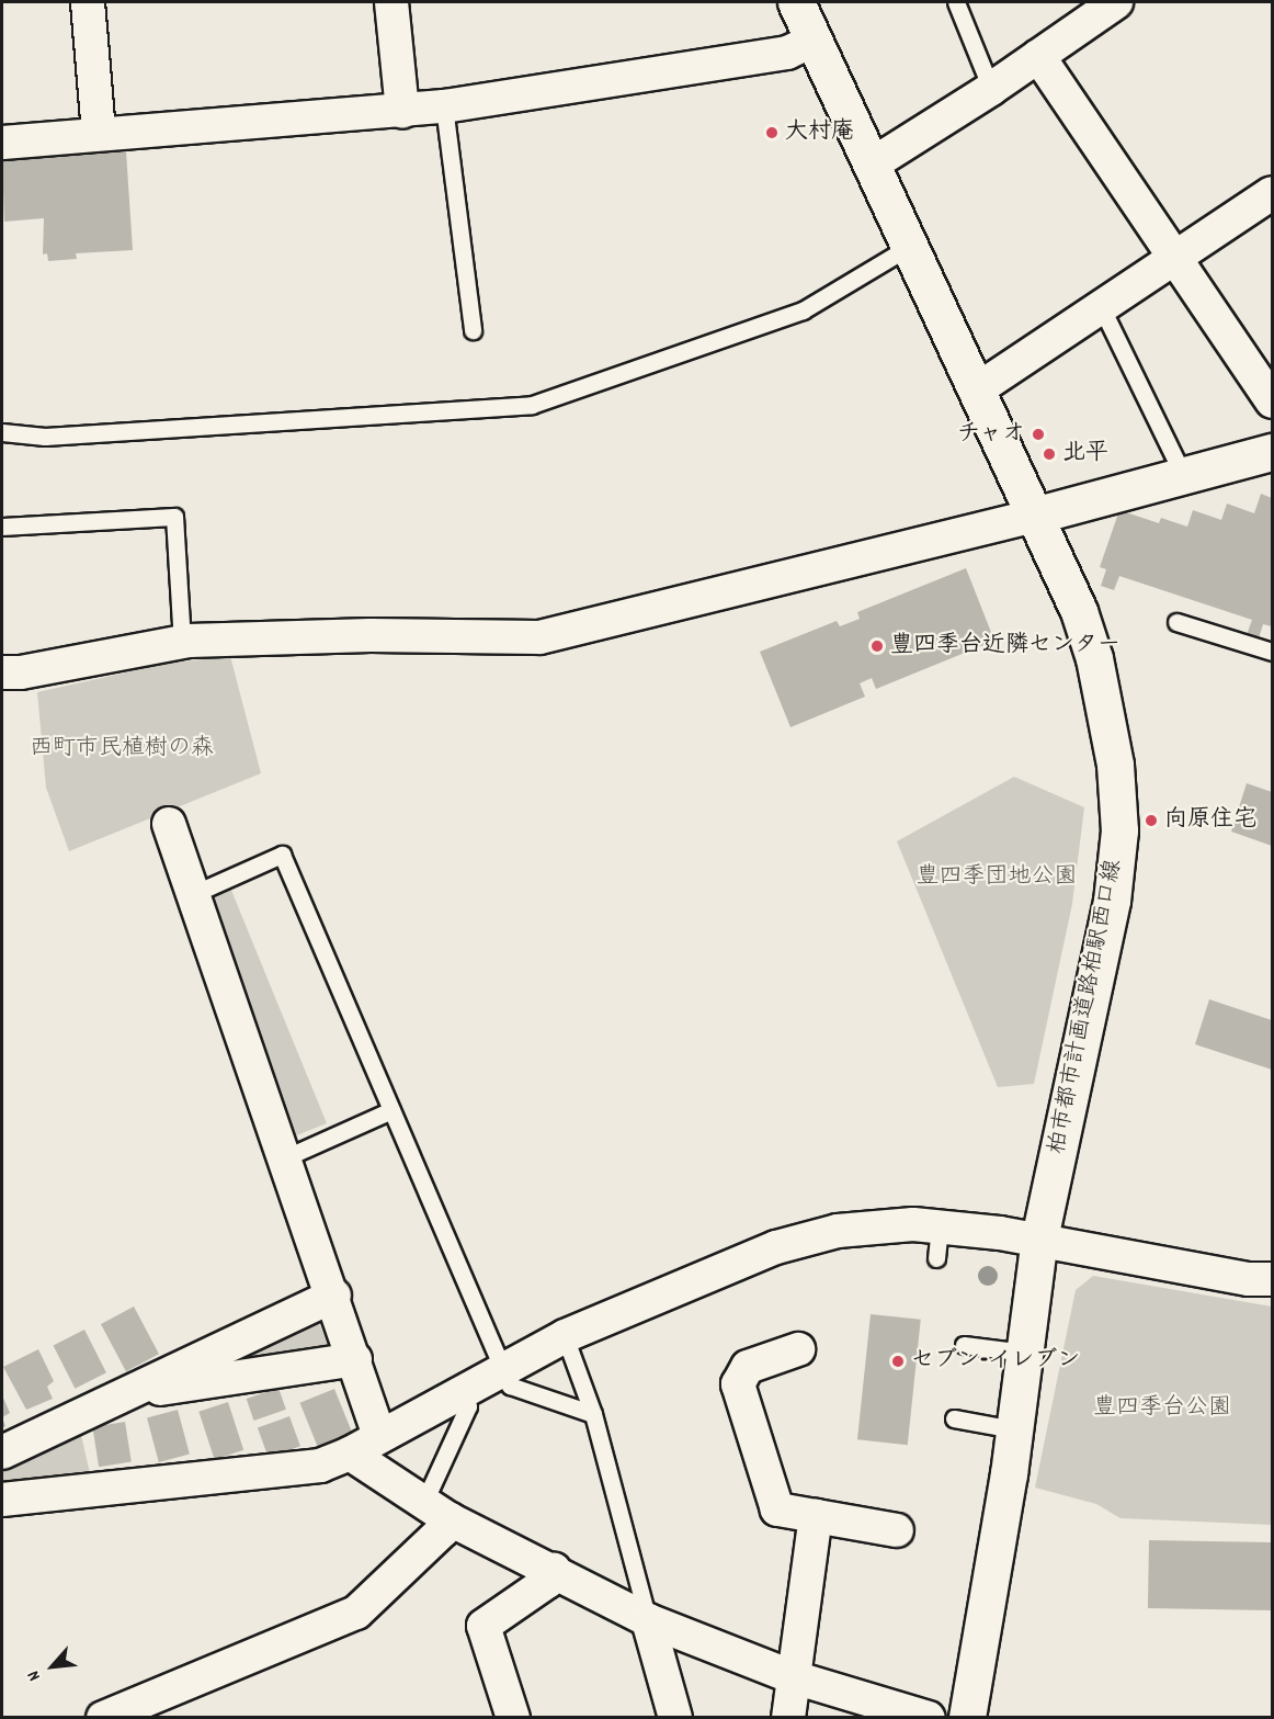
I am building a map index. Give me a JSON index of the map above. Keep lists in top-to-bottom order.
{
  "streets": {
    "street": ["柏市都市計画道路柏駅西口線"]
  },
  "parks": ["西町市民植樹の森", "豊四季団地公園", "豊四季台公園"],
  "places": [
    "大村庵",
    "チャオ",
    "北平",
    "豊四季台近隣センター",
    "向原住宅",
    "セブン-イレブン"
  ],
  "north": "bottom left"
}
